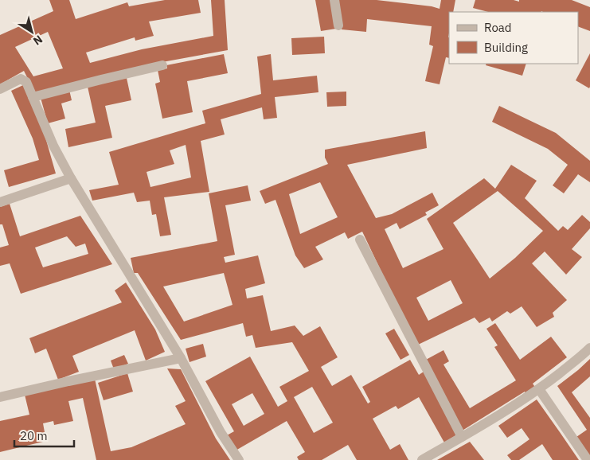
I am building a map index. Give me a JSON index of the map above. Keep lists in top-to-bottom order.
{
  "legend": ["Road", "Building"],
  "scale_bar": "20 m",
  "north": "bottom right"
}
